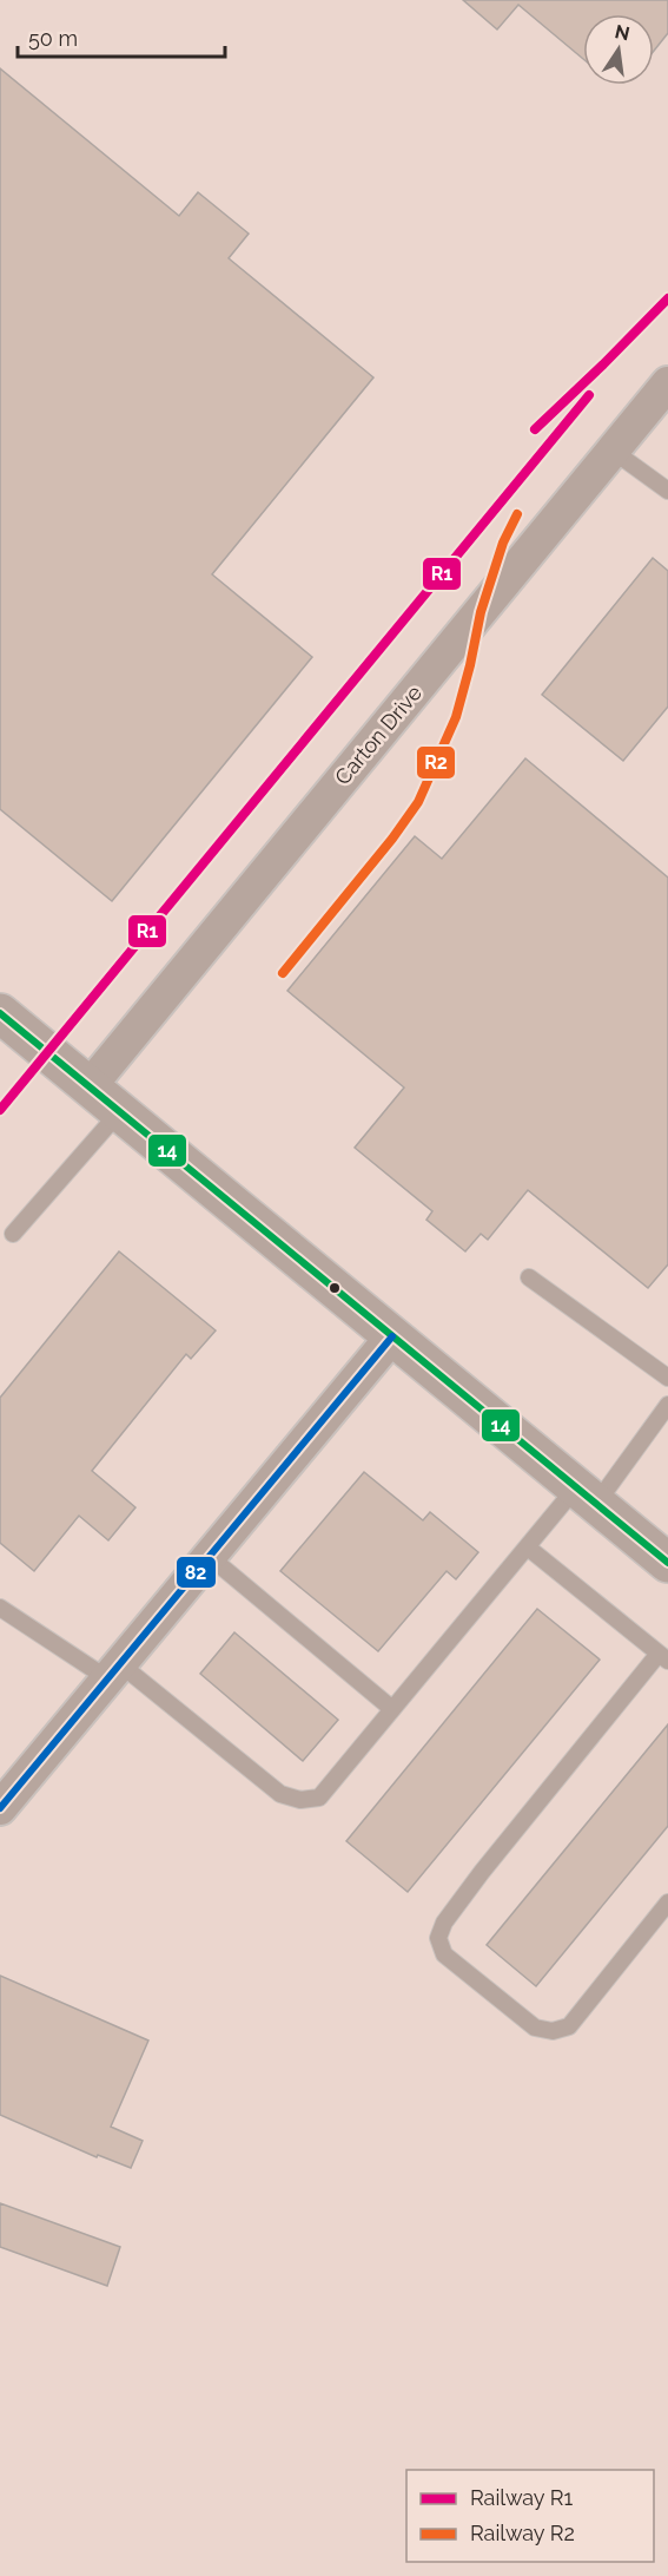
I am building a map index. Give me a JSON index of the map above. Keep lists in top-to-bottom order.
{
  "streets": {
    "street": ["Carton Drive"]
  },
  "lines": [
    "rail line R1",
    "rail line R2",
    "transit line 14",
    "transit line 82"
  ],
  "legend": ["Railway R1", "Railway R2"],
  "scale_bar": "50 m",
  "north": "top"
}
